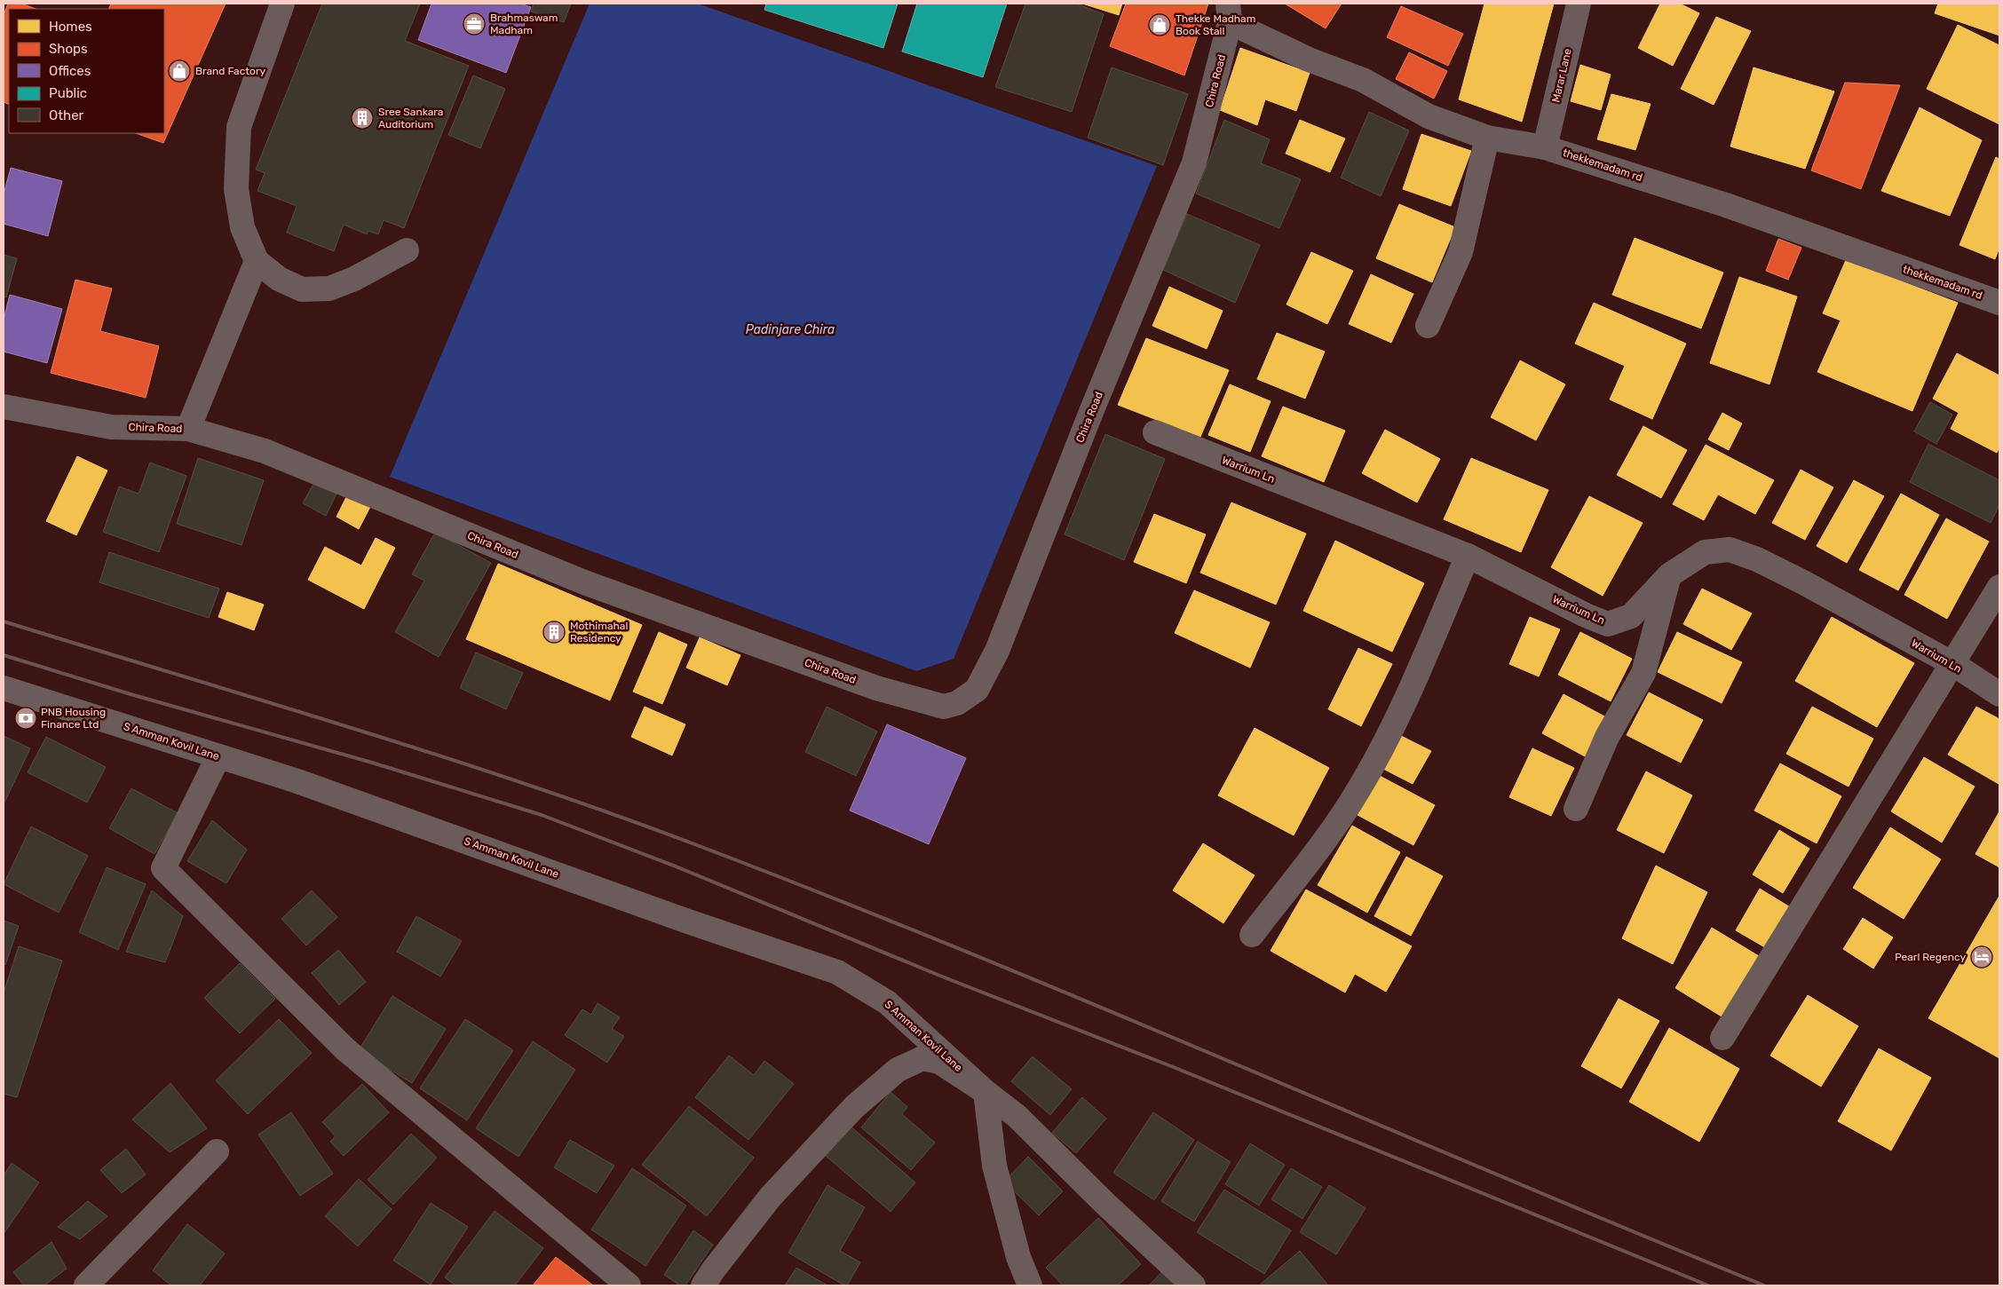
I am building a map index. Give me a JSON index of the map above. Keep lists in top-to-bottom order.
{
  "streets": {
    "street": [
      "Marar Lane",
      "Chira Road",
      "thekkemadam rd",
      "Warrium Ln",
      "S Amman Kovil Lane"
    ]
  },
  "crossings": [
    ["Marar Lane", "thekkemadam rd"],
    ["Chira Road", "thekkemadam rd"]
  ],
  "water": ["Padinjare Chira"],
  "places": {
    "office": ["Brahmaswam Madham"],
    "shop": ["Thekke Madham Book Stall", "Brand Factory"],
    "building": ["Sree Sankara Auditorium", "Mothimahal Residency"],
    "bank": ["PNB Housing Finance Ltd"],
    "hotel": ["Pearl Regency"]
  },
  "legend": [
    "Homes",
    "Shops",
    "Offices",
    "Public",
    "Other"
  ]
}
